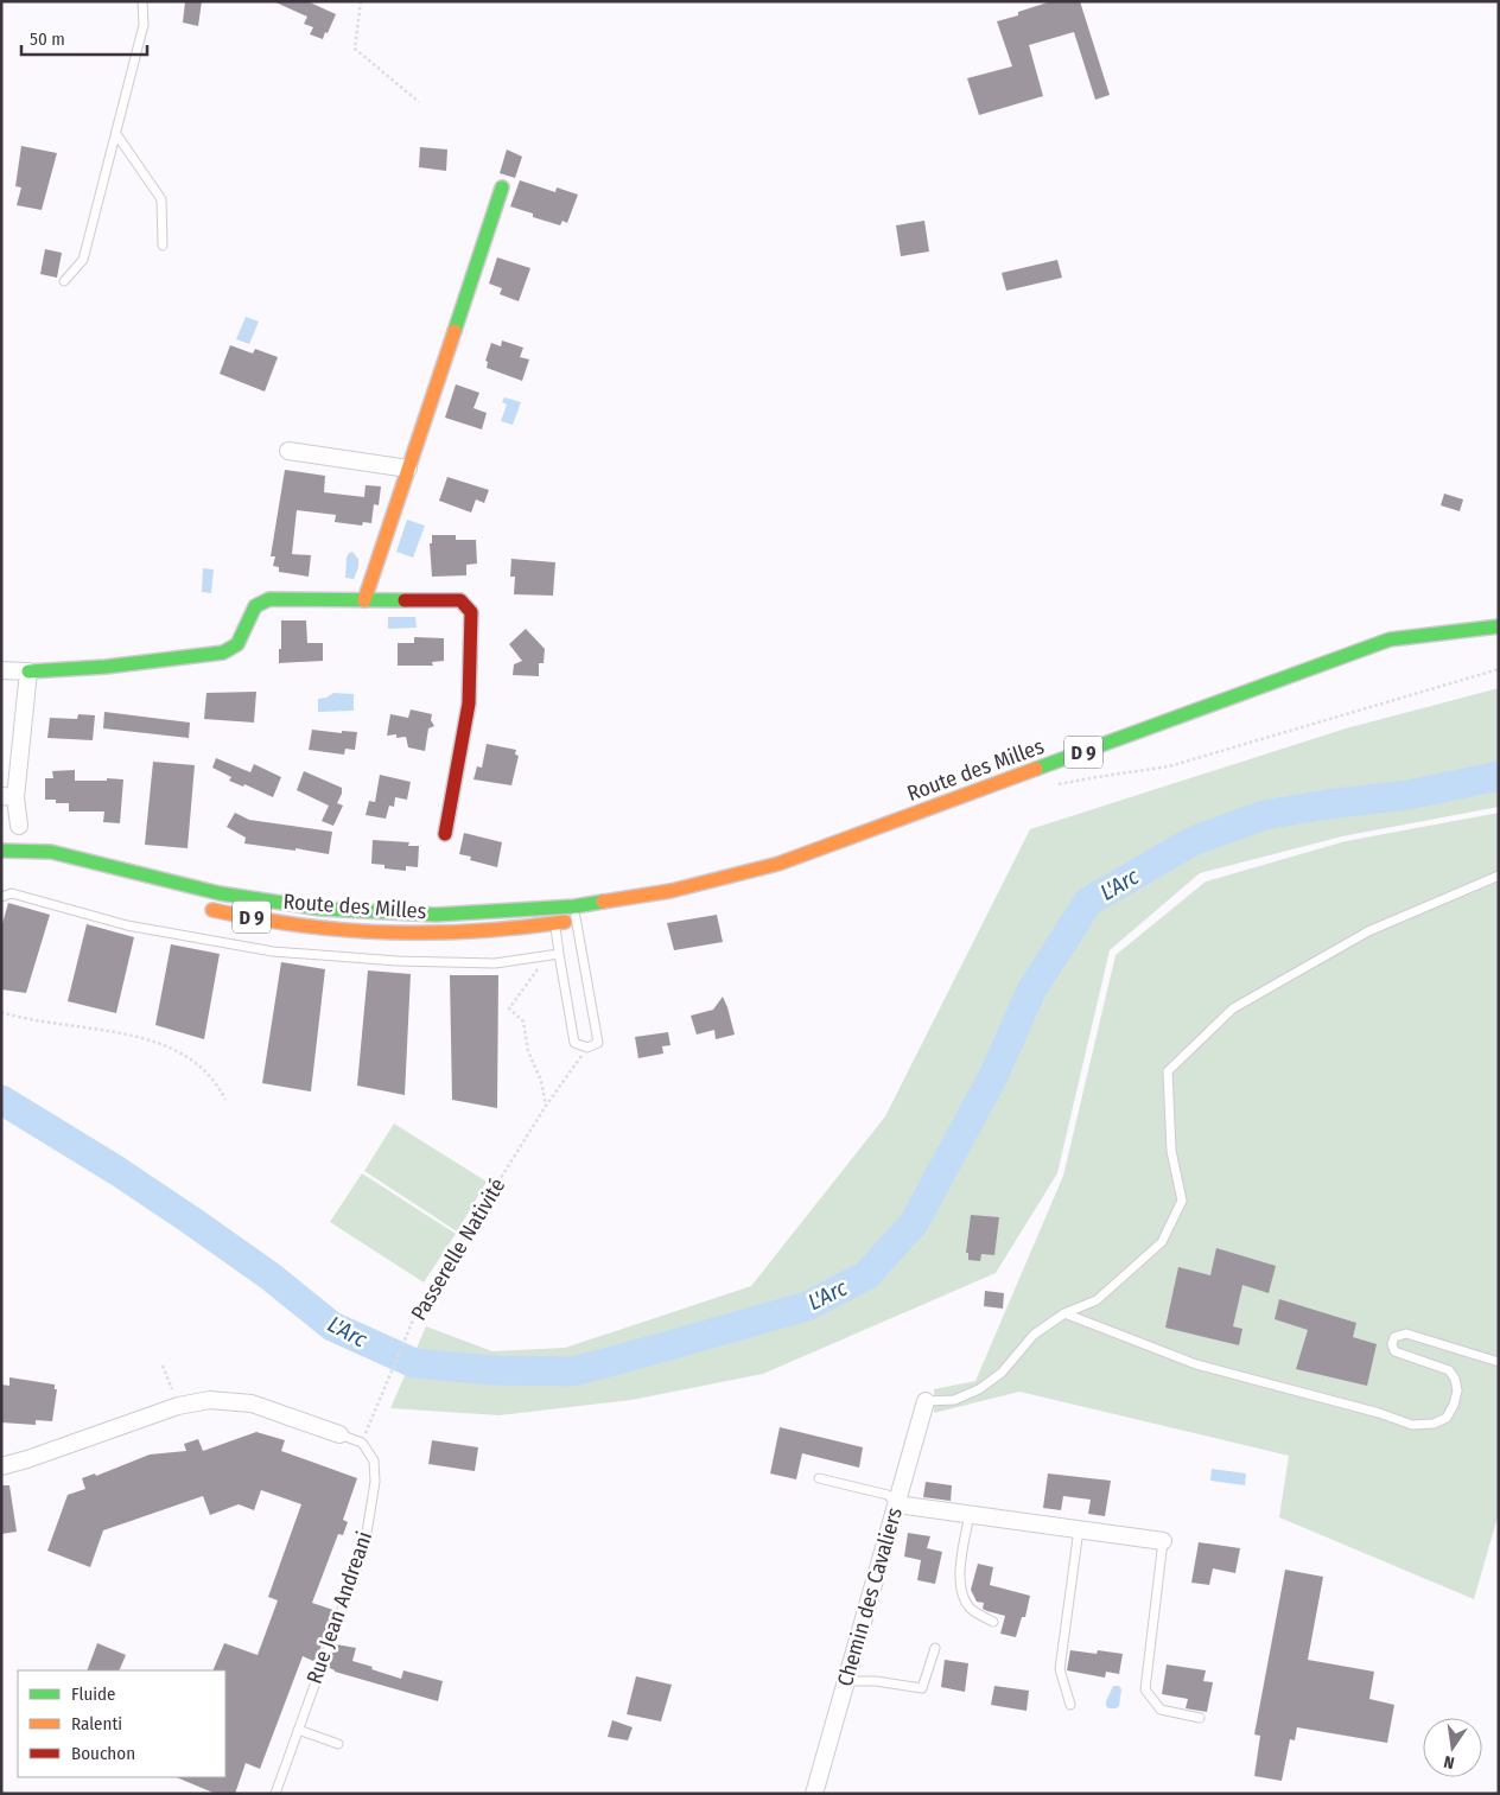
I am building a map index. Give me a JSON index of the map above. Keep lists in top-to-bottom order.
{
  "streets": {
    "main road": ["D 9", "Route des Milles"],
    "street": ["Chemin des Cavaliers", "Rue Jean Andreani"],
    "path": ["Passerelle Nativité"]
  },
  "water": ["L'Arc"],
  "legend": ["Fluide", "Ralenti", "Bouchon"],
  "scale_bar": "50 m",
  "north": "bottom"
}
